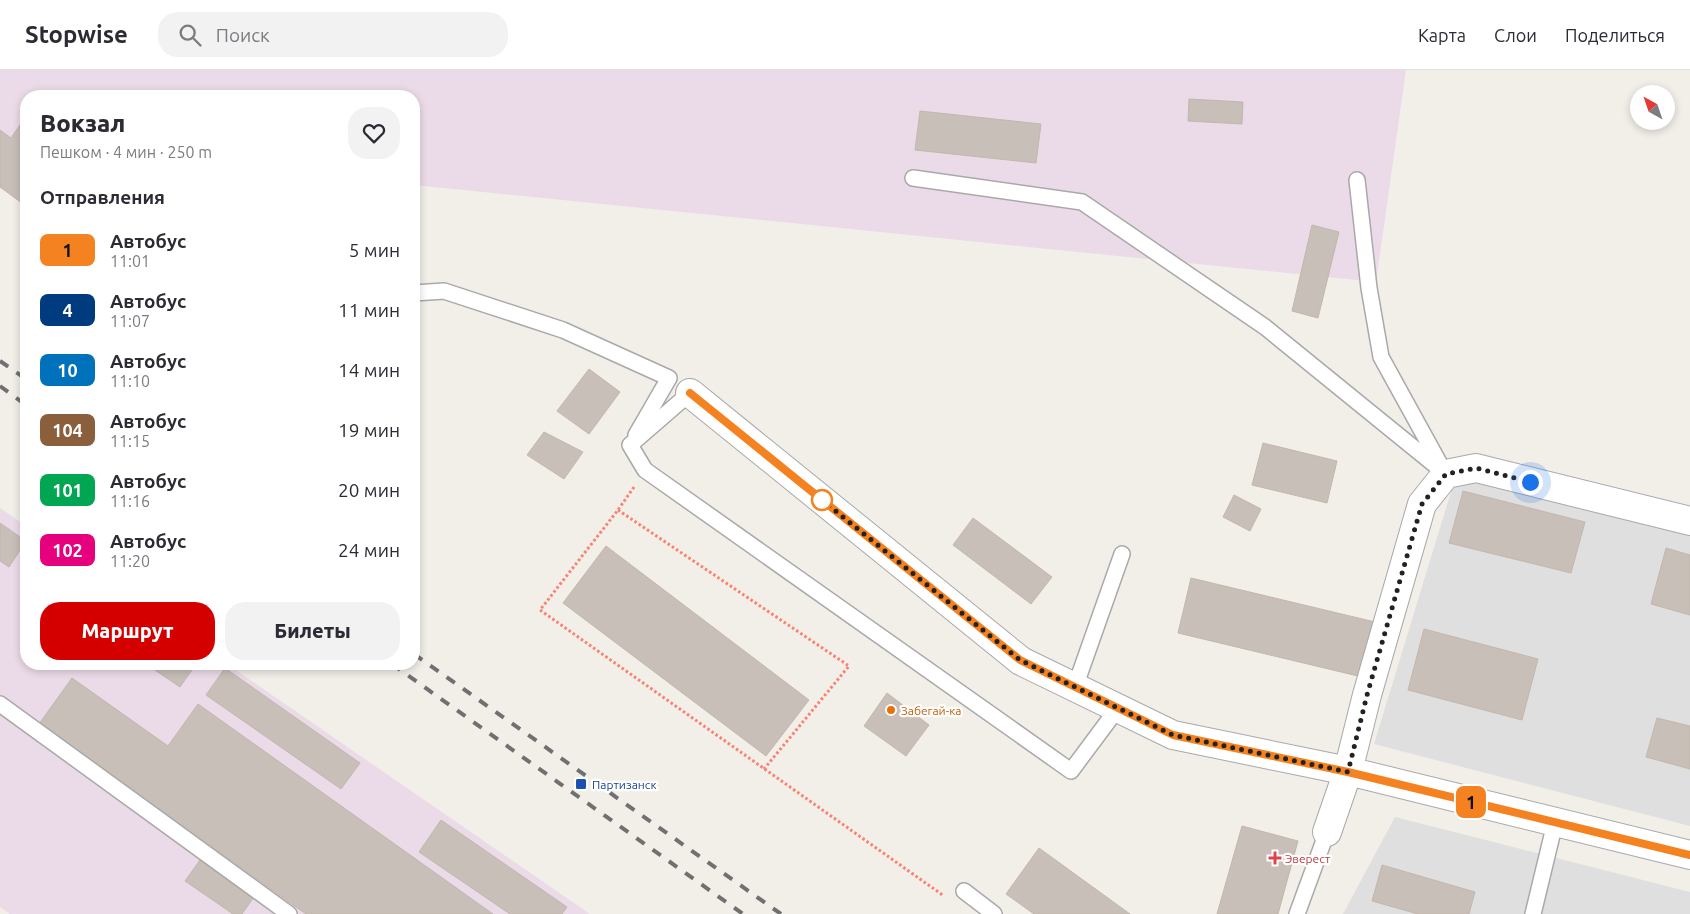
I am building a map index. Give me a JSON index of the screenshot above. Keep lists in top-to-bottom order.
{
  "places": {
    "other": ["Забегай-ка"],
    "transit": ["Партизанск"],
    "health": ["Эверест"]
  },
  "lines": ["bus line 1"],
  "north": "top left",
  "page": {
    "header": "Stopwise",
    "search": "Поиск",
    "nav": ["Карта", "Слои", "Поделиться"],
    "on_map": "1",
    "heading": [
      ["Вокзал", "Пешком · 4 мин · 250 m"],
      "Отправления"
    ],
    "list": [
      {
        "mark": "1",
        "name": "Автобус",
        "note": "11:01",
        "value": "5 мин"
      },
      {
        "mark": "4",
        "name": "Автобус",
        "note": "11:07",
        "value": "11 мин"
      },
      {
        "mark": "10",
        "name": "Автобус",
        "note": "11:10",
        "value": "14 мин"
      },
      {
        "mark": "104",
        "name": "Автобус",
        "note": "11:15",
        "value": "19 мин"
      },
      {
        "mark": "101",
        "name": "Автобус",
        "note": "11:16",
        "value": "20 мин"
      },
      {
        "mark": "102",
        "name": "Автобус",
        "note": "11:20",
        "value": "24 мин"
      }
    ],
    "buttons": ["Маршрут", "Билеты"]
  }
}
